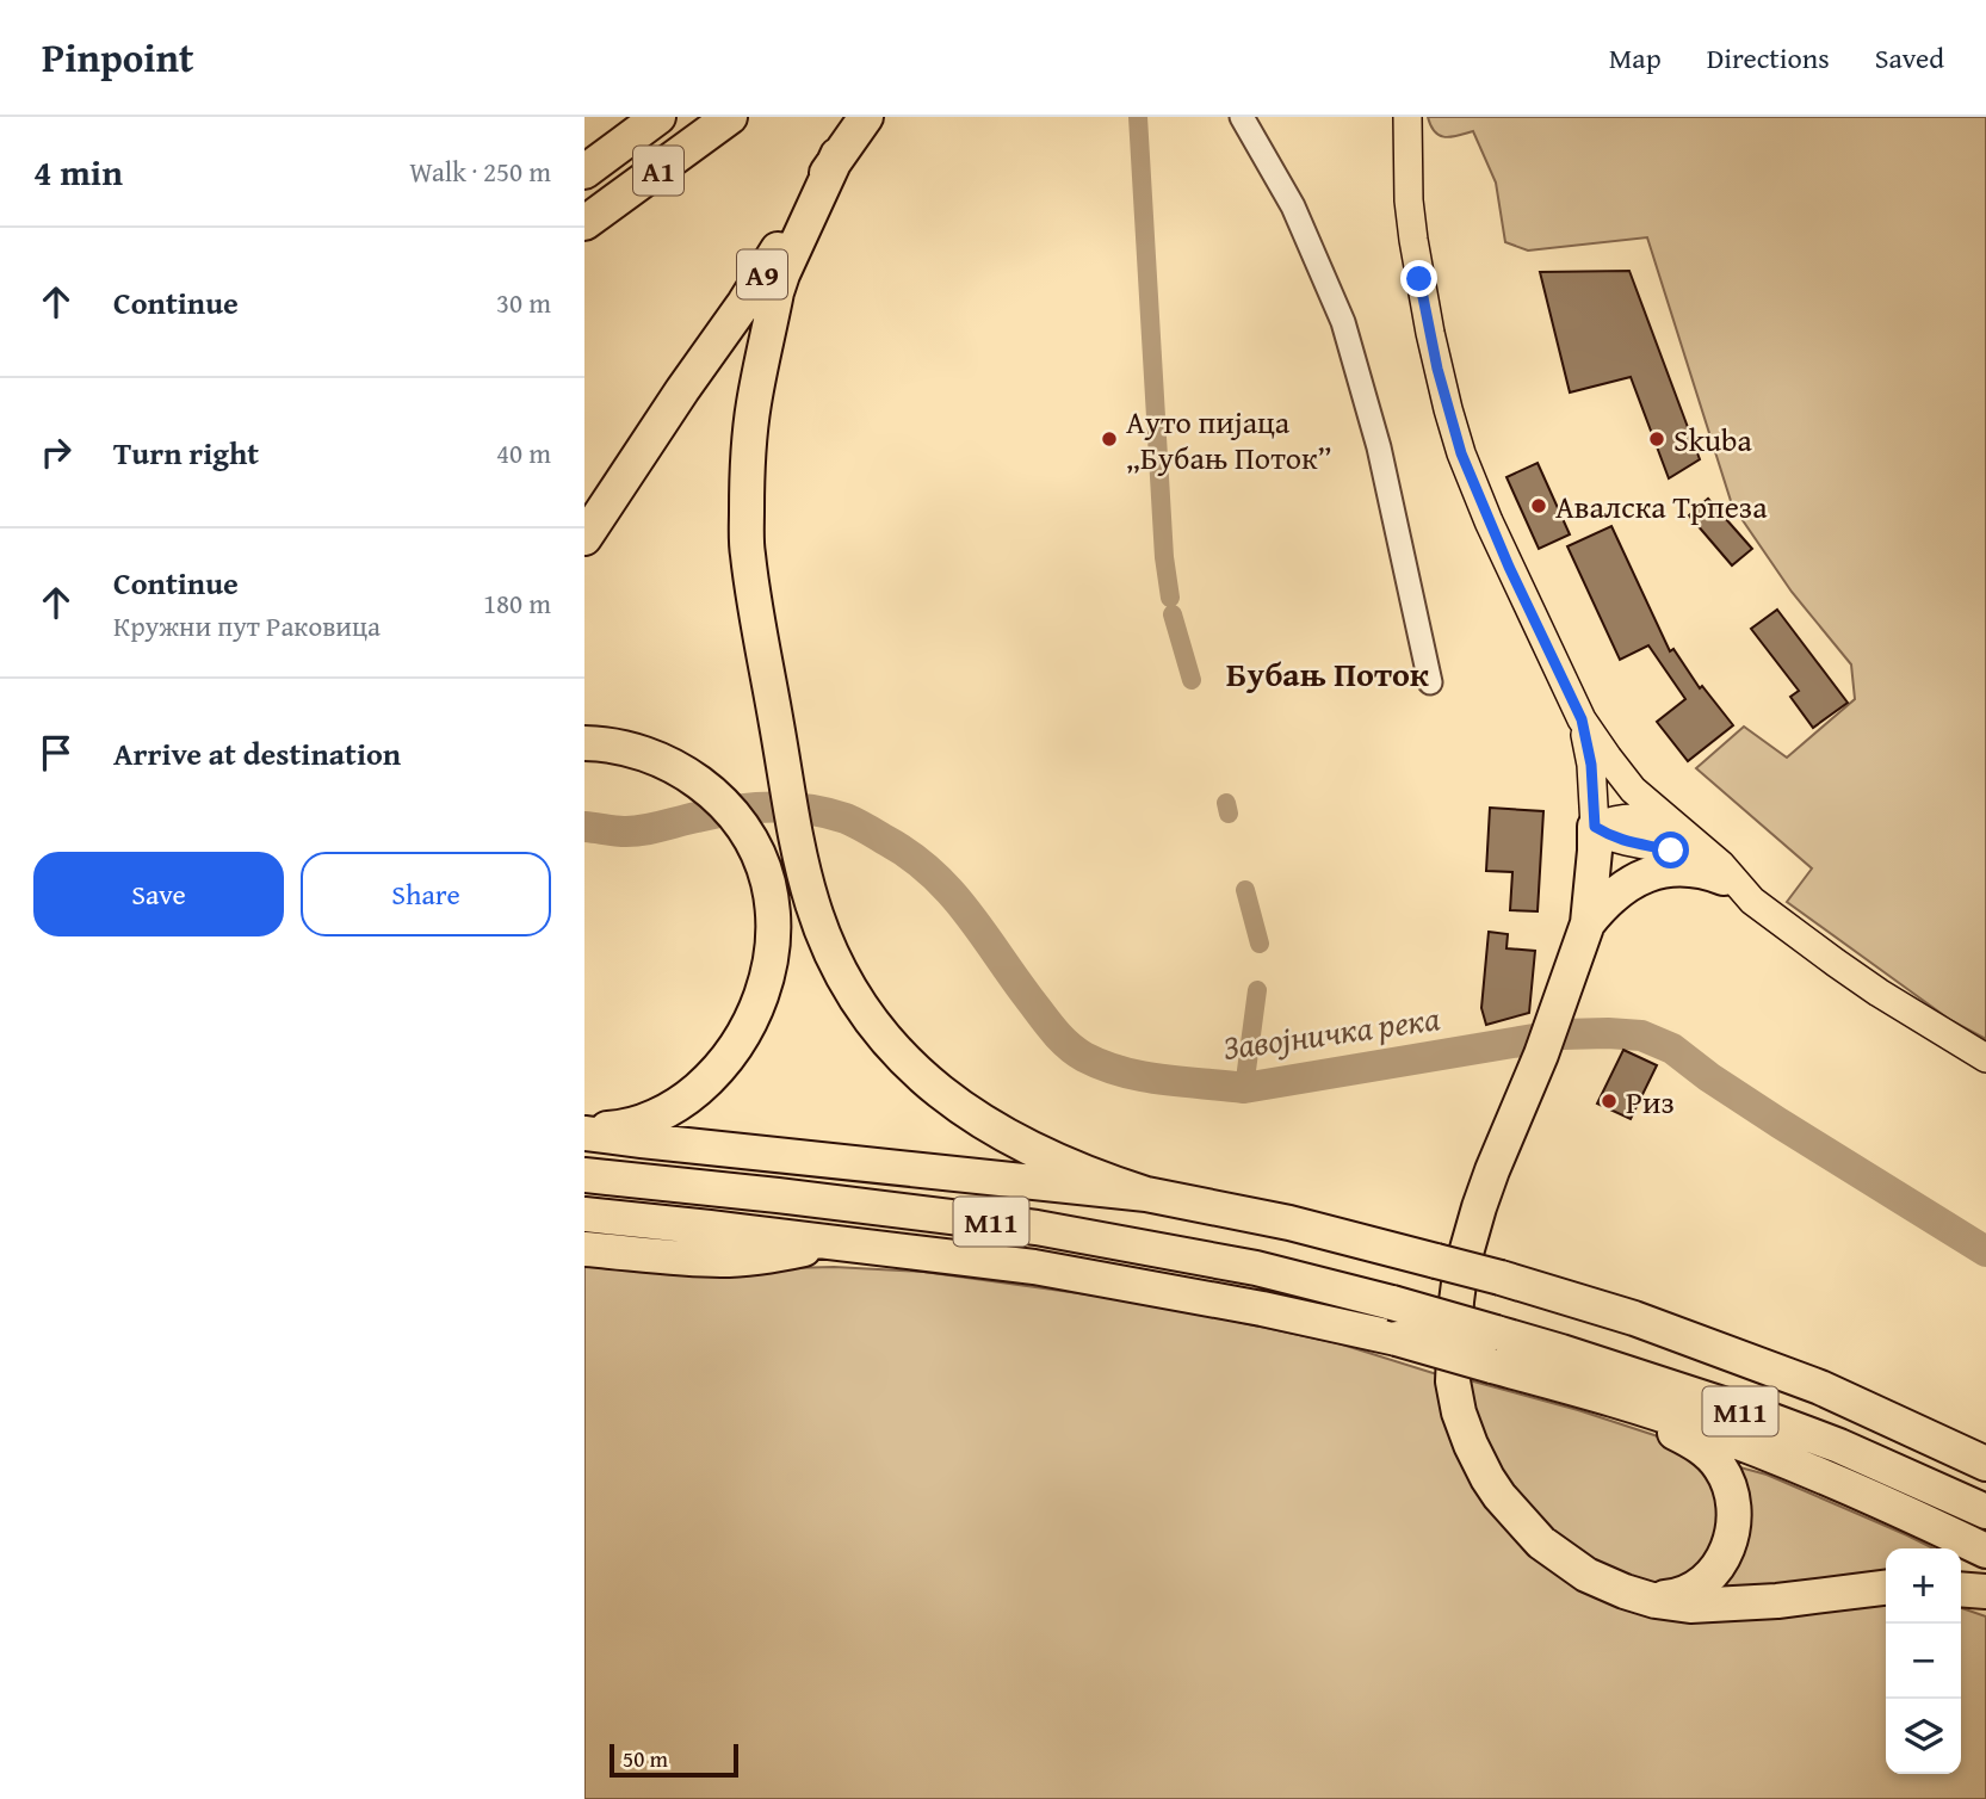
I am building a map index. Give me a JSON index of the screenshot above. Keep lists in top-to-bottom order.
{
  "streets": {
    "highway": ["A1", "A9", "M11"]
  },
  "districts": ["Бубањ Поток"],
  "water": ["Завојничка река"],
  "places": [
    "Ауто пијаца „Бубањ Поток”",
    "Skuba",
    "Авалска Трпеза",
    "Риз"
  ],
  "scale_bar": "50 m",
  "page": {
    "header": "Pinpoint",
    "nav": ["Map", "Directions", "Saved"],
    "heading": ["4 min", "Walk · 250 m"],
    "list": [
      ["Continue", "30 m"],
      ["Turn right", "40 m"],
      ["Continue", "Кружни пут Раковица", "180 m"],
      "Arrive at destination"
    ],
    "buttons": ["Save", "Share"],
    "map_buttons": ["+", "−"],
    "scale": "50 m"
  }
}
